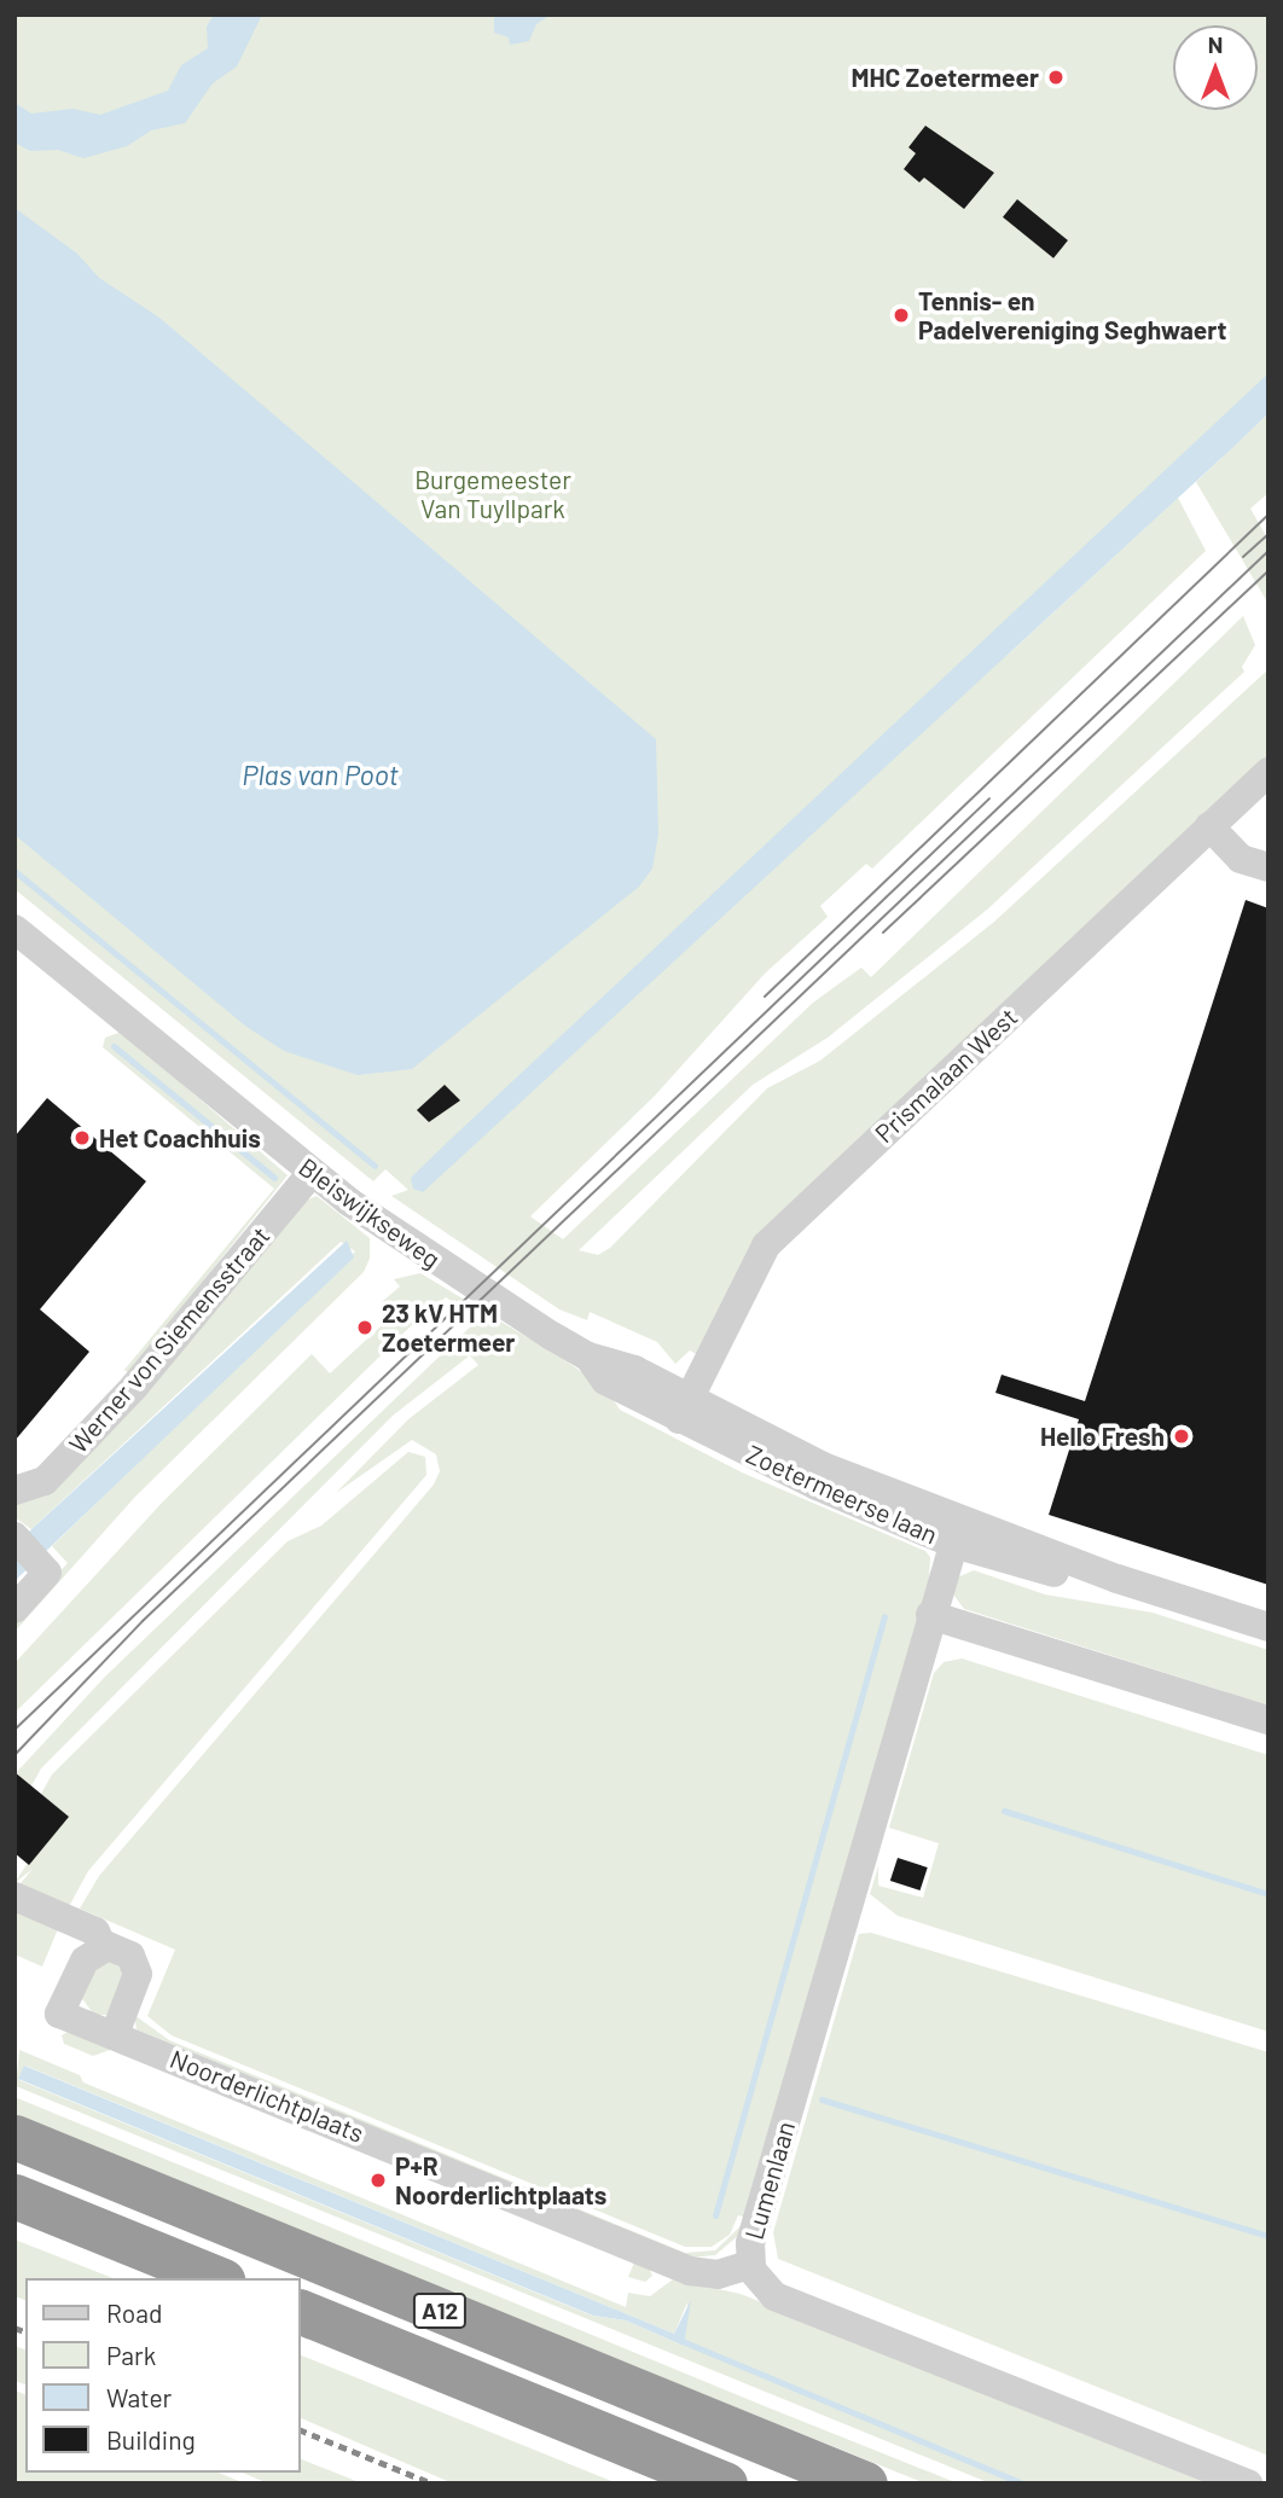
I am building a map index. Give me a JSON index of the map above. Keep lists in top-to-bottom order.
{
  "streets": {
    "highway": ["A12"],
    "street": [
      "Prismalaan West",
      "Bleiswijkseweg",
      "Werner von Siemensstraat",
      "Zoetermeerse laan",
      "Noorderlichtplaats",
      "Lumenlaan"
    ]
  },
  "crossings": [
    ["Prismalaan West", "Zoetermeerse laan"],
    ["Bleiswijkseweg", "Werner von Siemensstraat"],
    ["Bleiswijkseweg", "Zoetermeerse laan"],
    ["Zoetermeerse laan", "Lumenlaan"],
    ["Noorderlichtplaats", "Lumenlaan"]
  ],
  "water": ["Plas van Poot"],
  "parks": ["Burgemeester Van Tuyllpark"],
  "places": [
    "MHC Zoetermeer",
    "Tennis- en Padelvereniging Seghwaert",
    "Het Coachhuis",
    "23 kV HTM Zoetermeer",
    "Hello Fresh",
    "P+R Noorderlichtplaats"
  ],
  "legend": [
    "Road",
    "Park",
    "Water",
    "Building"
  ],
  "north": "top"
}
